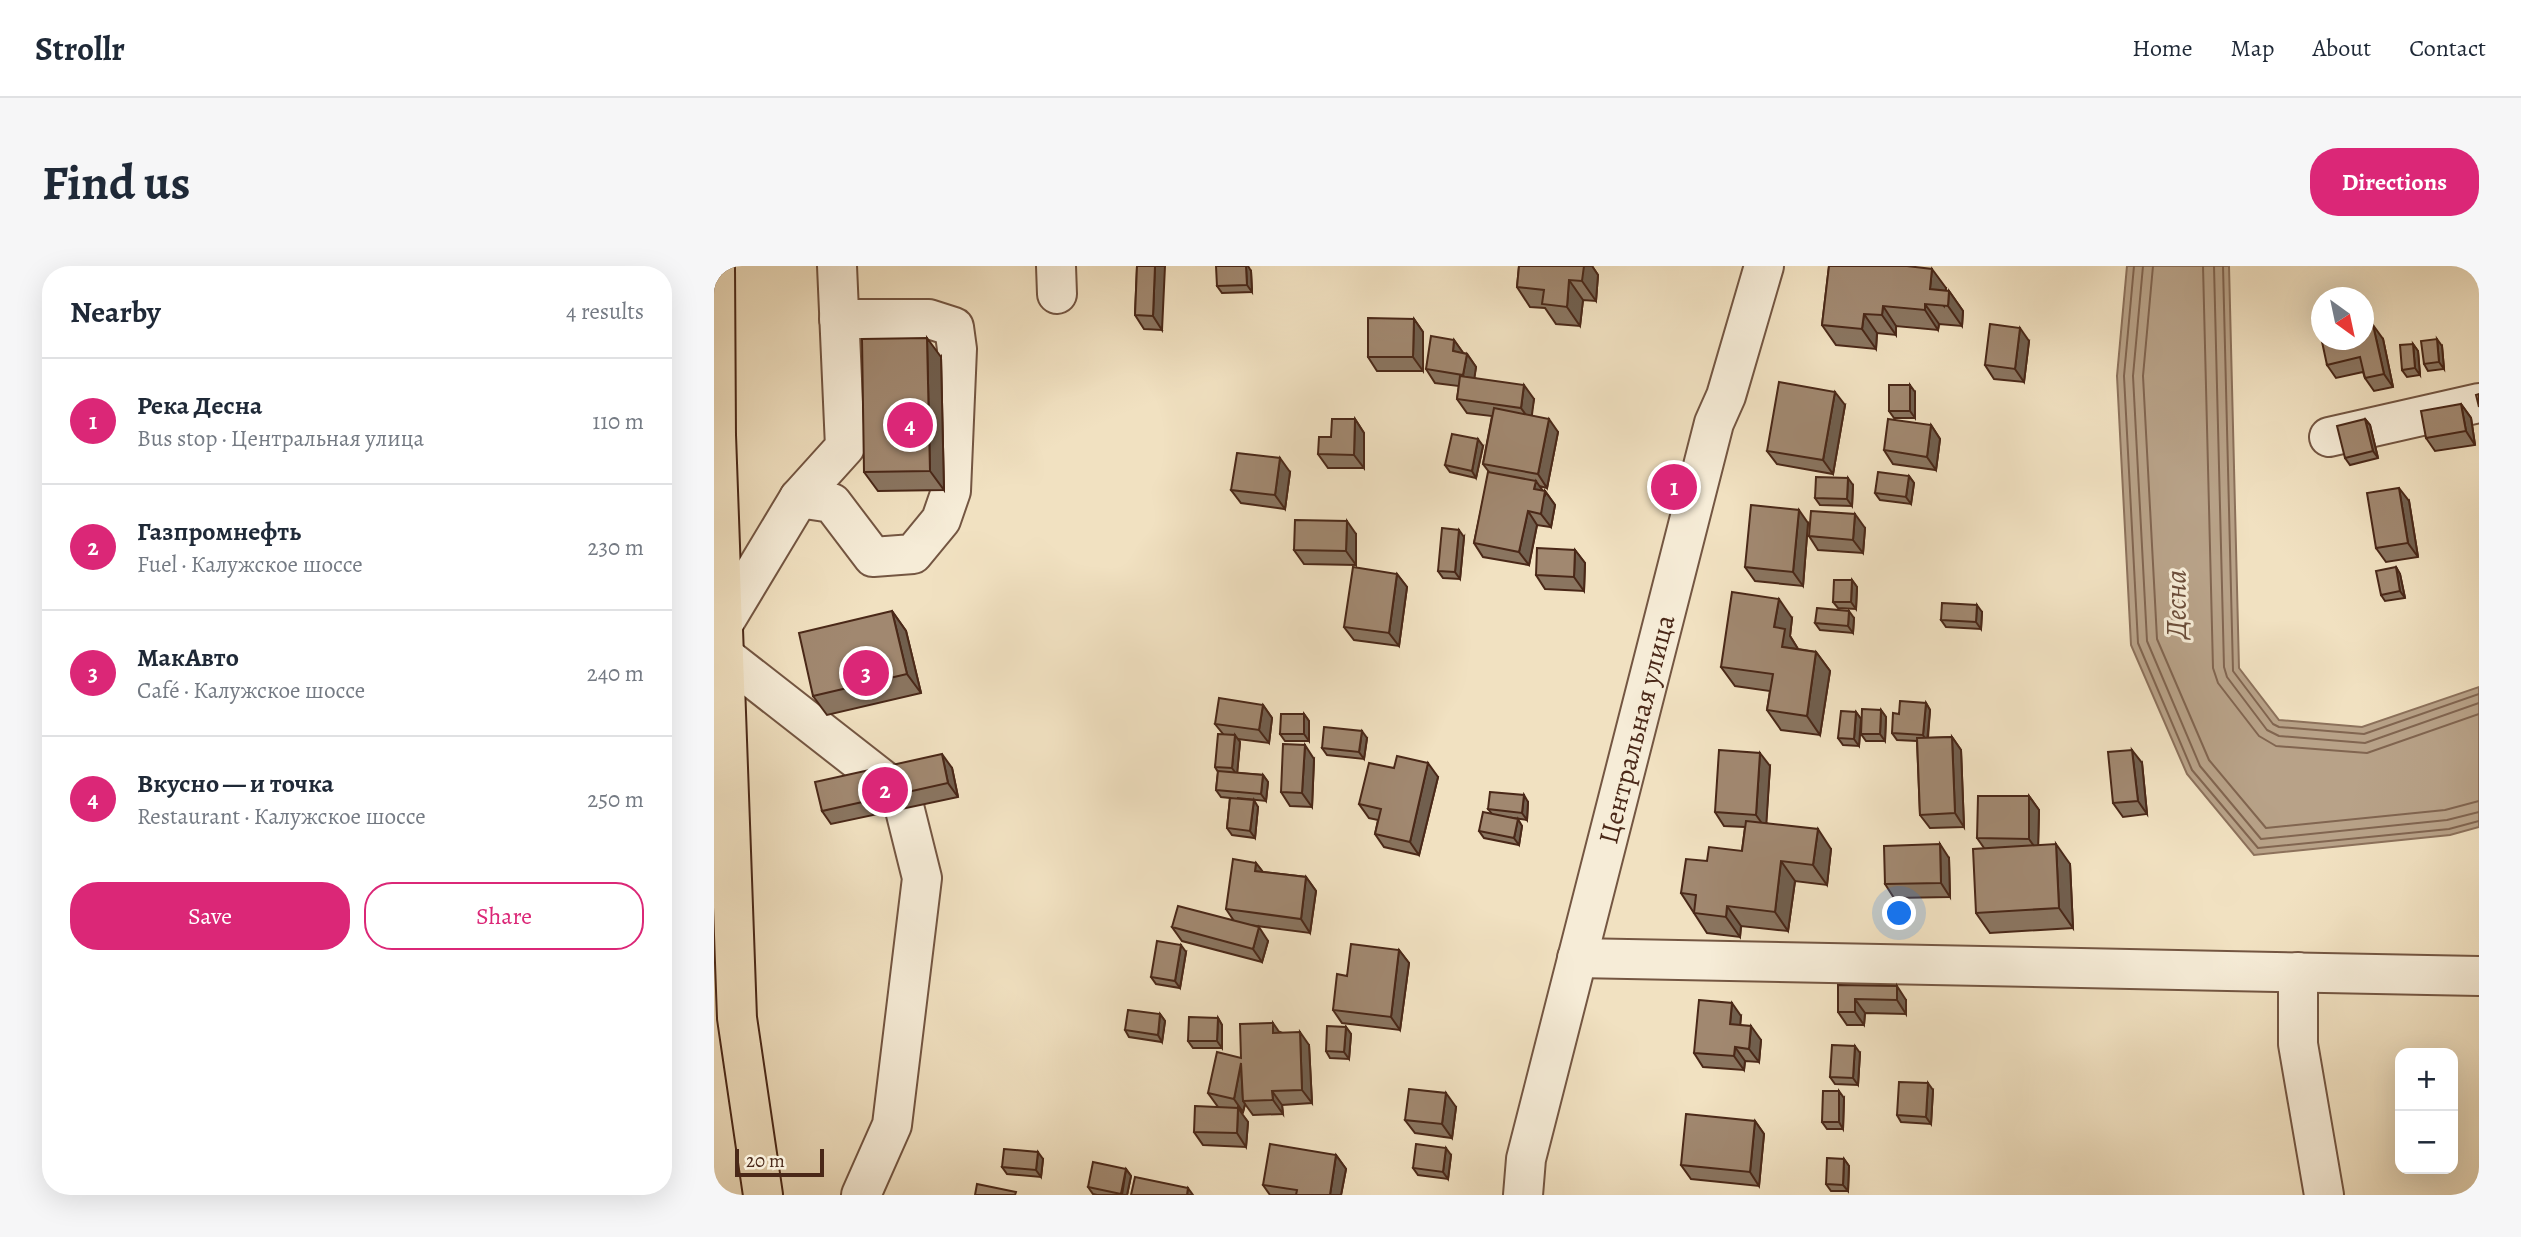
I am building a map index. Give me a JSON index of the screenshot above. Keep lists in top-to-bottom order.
{
  "streets": {
    "street": ["Центральная улица"]
  },
  "water": ["Десна"],
  "scale_bar": "20 m",
  "north": "bottom right",
  "page": {
    "header": "Strollr",
    "nav": [
      "Home",
      "Map",
      "About",
      "Contact"
    ],
    "buttons": [
      "Directions",
      ["Save", "Share"]
    ],
    "title": "Find us",
    "heading": ["Nearby", "4 results"],
    "list": [
      {
        "mark": "1",
        "name": "Река Десна",
        "note": "Bus stop · Центральная улица",
        "value": "110 m"
      },
      {
        "mark": "2",
        "name": "Газпромнефть",
        "note": "Fuel · Калужское шоссе",
        "value": "230 m"
      },
      {
        "mark": "3",
        "name": "МакАвто",
        "note": "Café · Калужское шоссе",
        "value": "240 m"
      },
      {
        "mark": "4",
        "name": "Вкусно — и точка",
        "note": "Restaurant · Калужское шоссе",
        "value": "250 m"
      }
    ],
    "pins": [
      "4",
      "1",
      "3",
      "2"
    ],
    "map_buttons": ["+", "−"],
    "scale": "20 m"
  }
}
